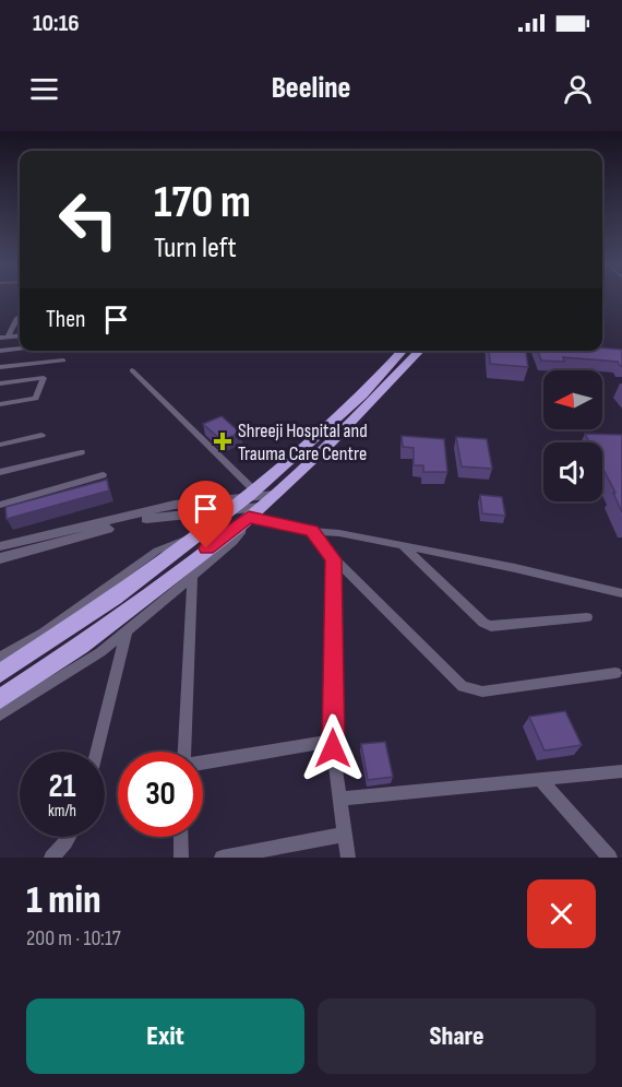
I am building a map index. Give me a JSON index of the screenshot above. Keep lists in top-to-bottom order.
{
  "places": {
    "health": ["Shreeji Hospital and Trauma Care Centre"]
  },
  "north": "left",
  "page": {
    "status": "10:16",
    "header": "Beeline",
    "turn": ["170 m", "Turn left"],
    "then": "Then",
    "speed": "21 km/h",
    "limit": "30",
    "heading": ["1 min", "200 m · 10:17"],
    "buttons": ["Exit", "Share"]
  }
}
